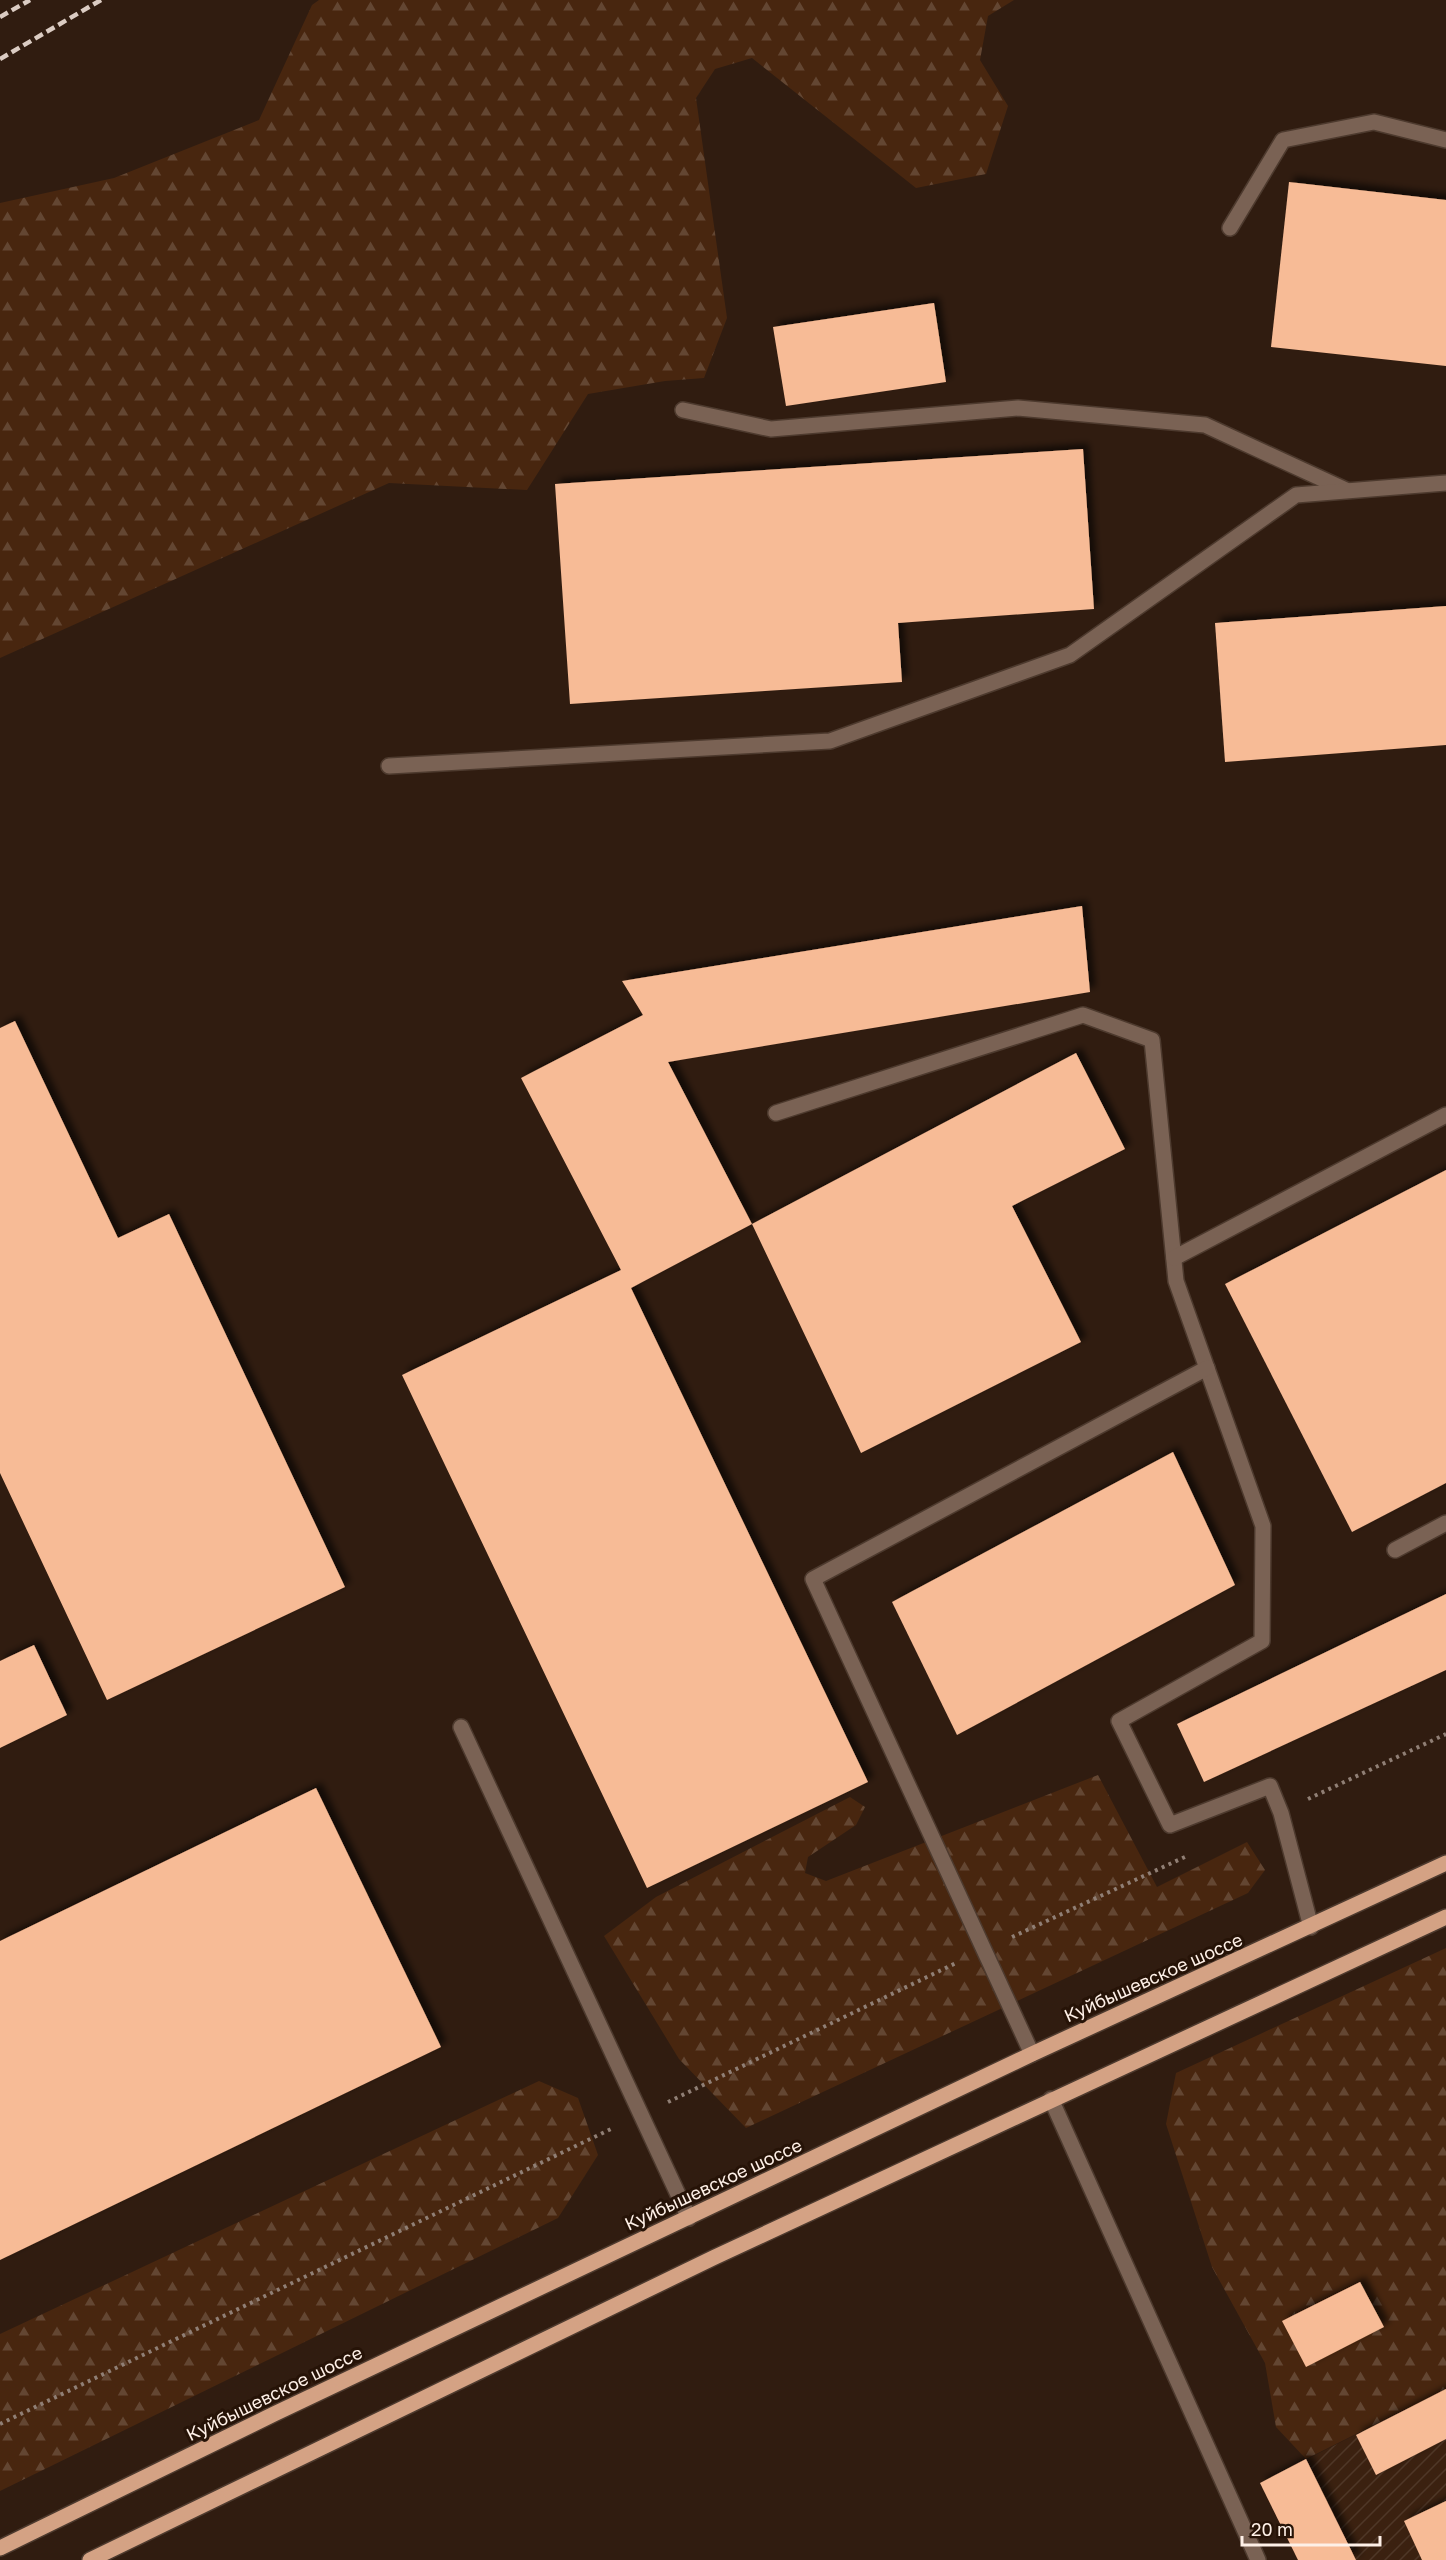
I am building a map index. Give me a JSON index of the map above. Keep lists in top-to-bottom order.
{
  "streets": {
    "main road": ["Куйбышевское шоссе"]
  },
  "scale_bar": "20 m"
}
